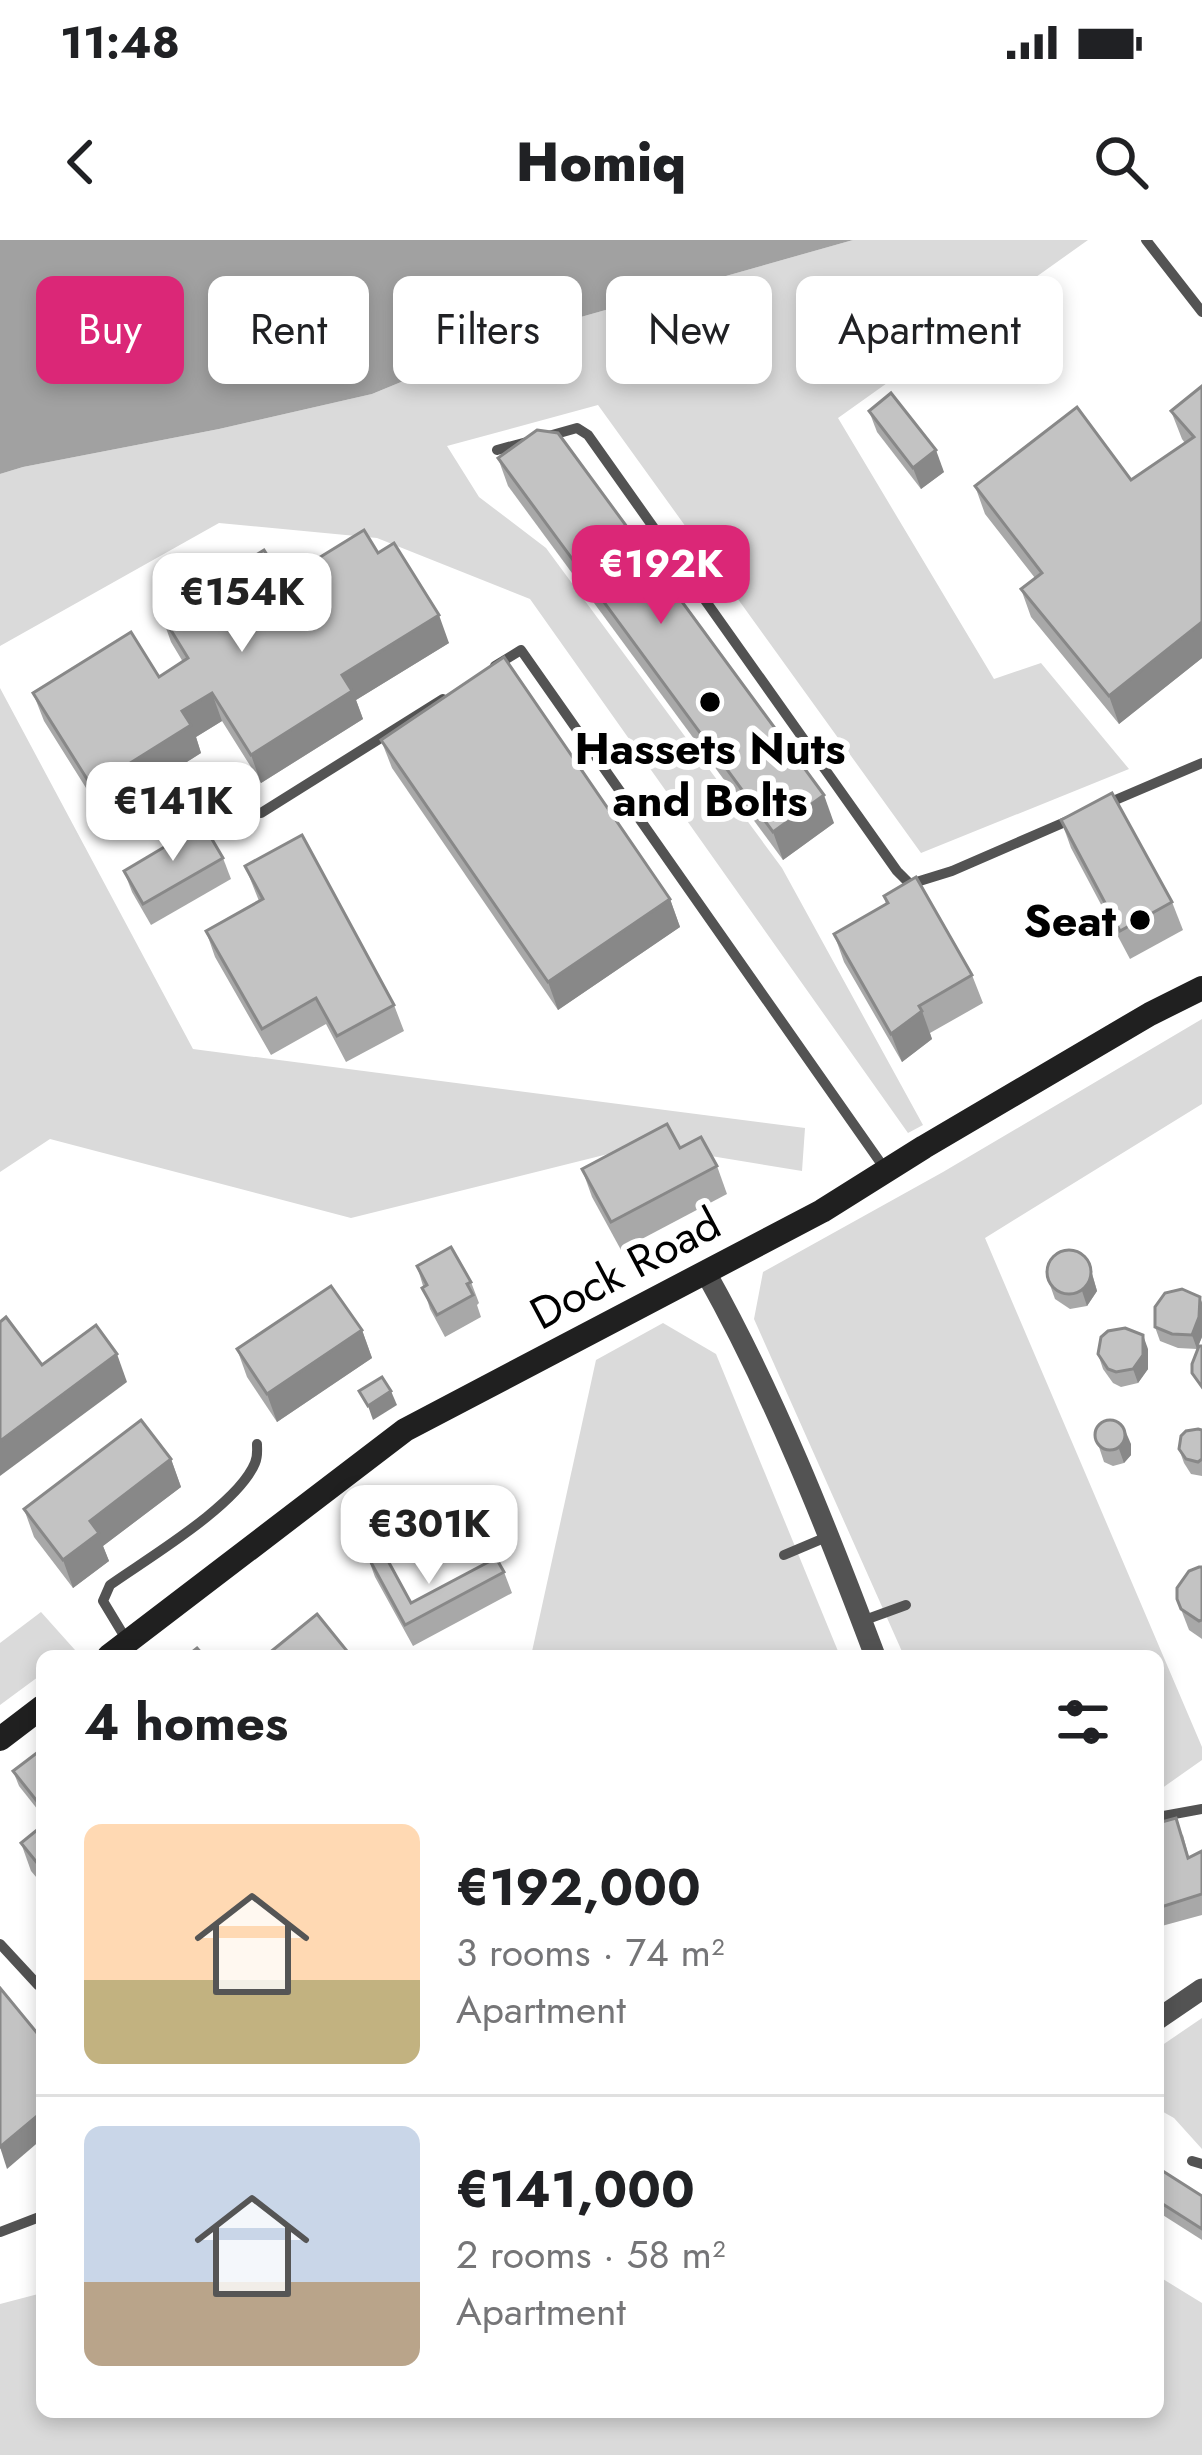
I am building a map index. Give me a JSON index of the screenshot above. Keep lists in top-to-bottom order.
{
  "streets": {
    "main road": ["Dock Road"]
  },
  "places": ["Hassets Nuts and Bolts", "Seat"],
  "page": {
    "status": "11:48",
    "header": "Homiq",
    "chip": [
      "Buy",
      "Rent",
      "Filters",
      "New",
      "Apartment"
    ],
    "price": [
      "€192K",
      "€154K",
      "€141K",
      "€301K"
    ],
    "heading": "4 homes",
    "list": [
      {
        "name": "€192,000",
        "note": "3 rooms · 74 m² · Apartment"
      },
      {
        "name": "€141,000",
        "note": "2 rooms · 58 m² · Apartment"
      }
    ]
  }
}
